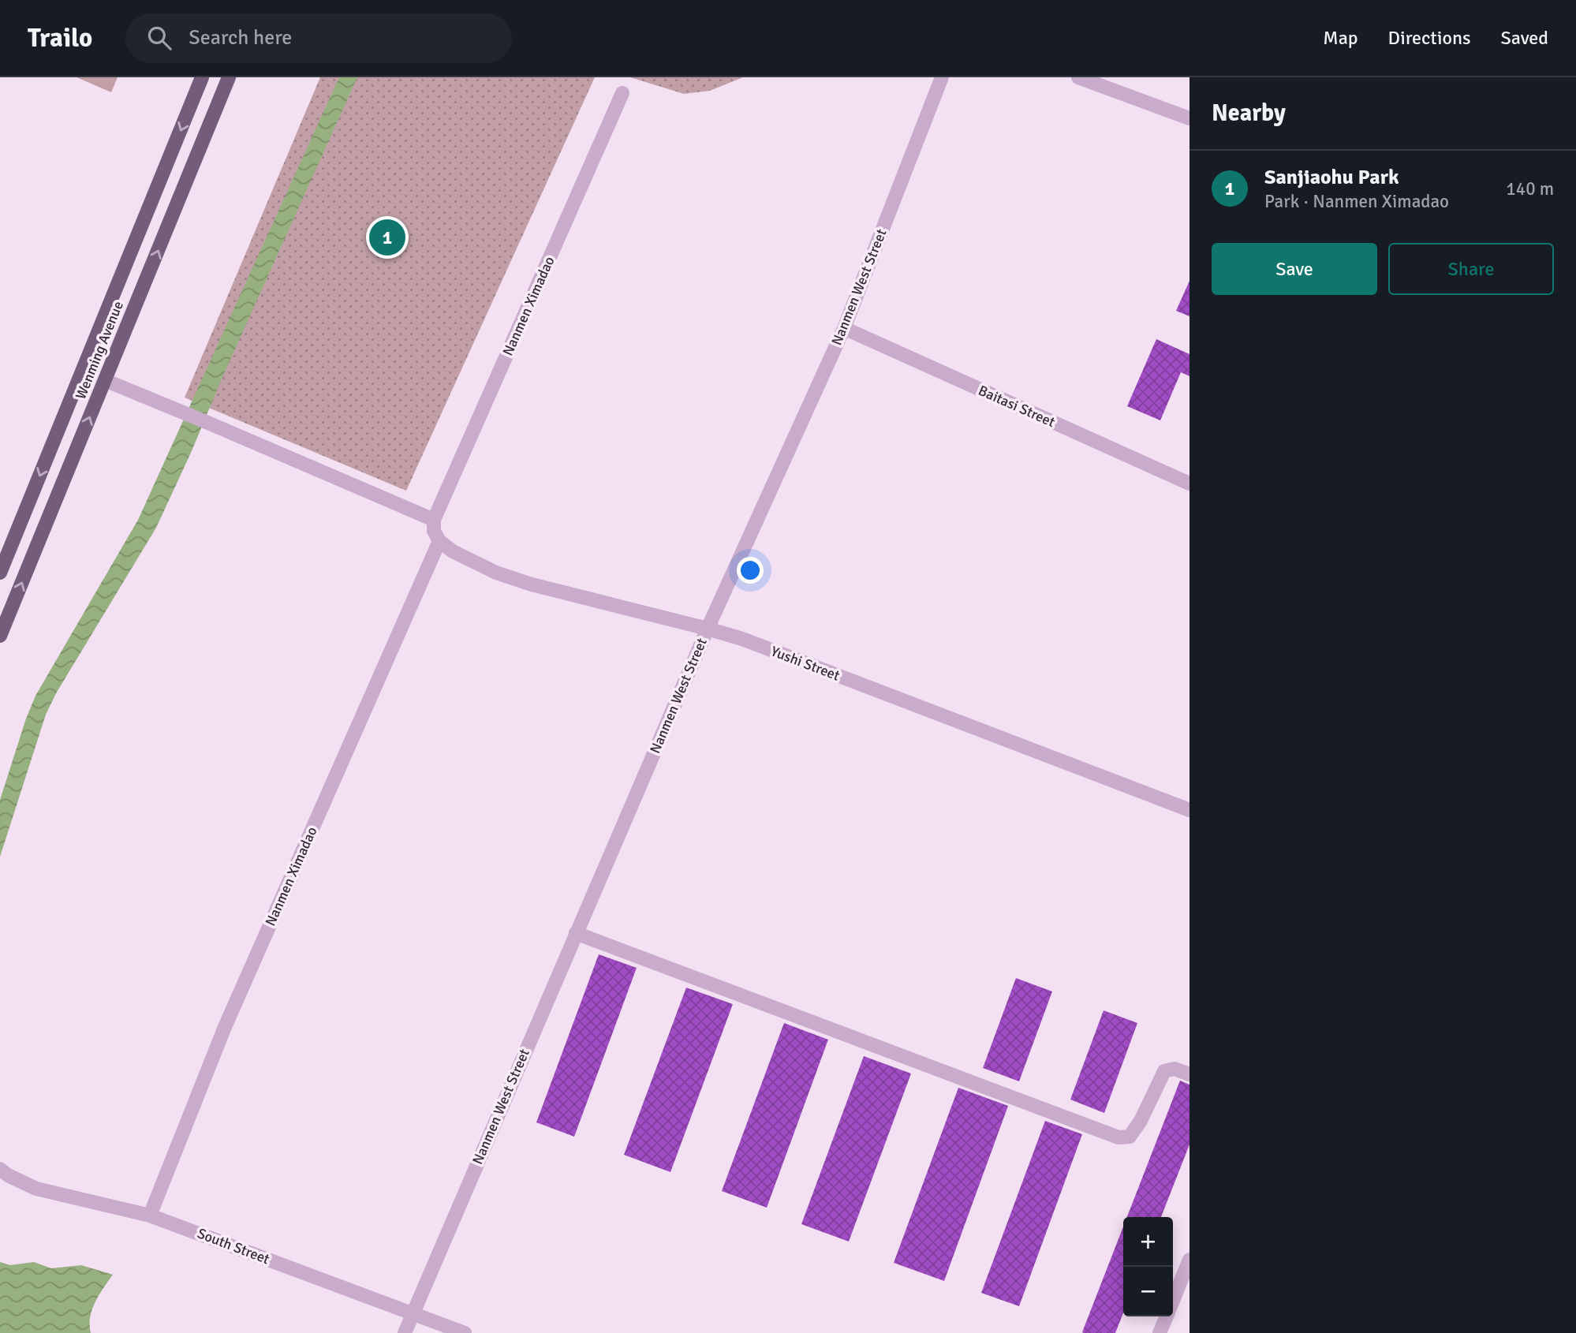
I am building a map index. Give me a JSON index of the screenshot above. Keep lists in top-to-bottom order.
{
  "streets": {
    "main road": ["Wenming Avenue"],
    "street": [
      "Nanmen West Street",
      "Nanmen Ximadao",
      "Baitasi Street",
      "Yushi Street",
      "South Street"
    ]
  },
  "crossings": [
    ["Nanmen West Street", "Baitasi Street"],
    ["Nanmen West Street", "Yushi Street"],
    ["Nanmen West Street", "South Street"],
    ["Nanmen Ximadao", "Yushi Street"],
    ["Nanmen Ximadao", "South Street"]
  ],
  "page": {
    "header": "Trailo",
    "search": "Search here",
    "nav": ["Map", "Directions", "Saved"],
    "heading": "Nearby",
    "list": [
      {
        "mark": "1",
        "name": "Sanjiaohu Park",
        "note": "Park · Nanmen Ximadao",
        "value": "140 m"
      }
    ],
    "pins": "1",
    "buttons": ["Save", "Share"],
    "map_buttons": ["+", "−"]
  }
}
